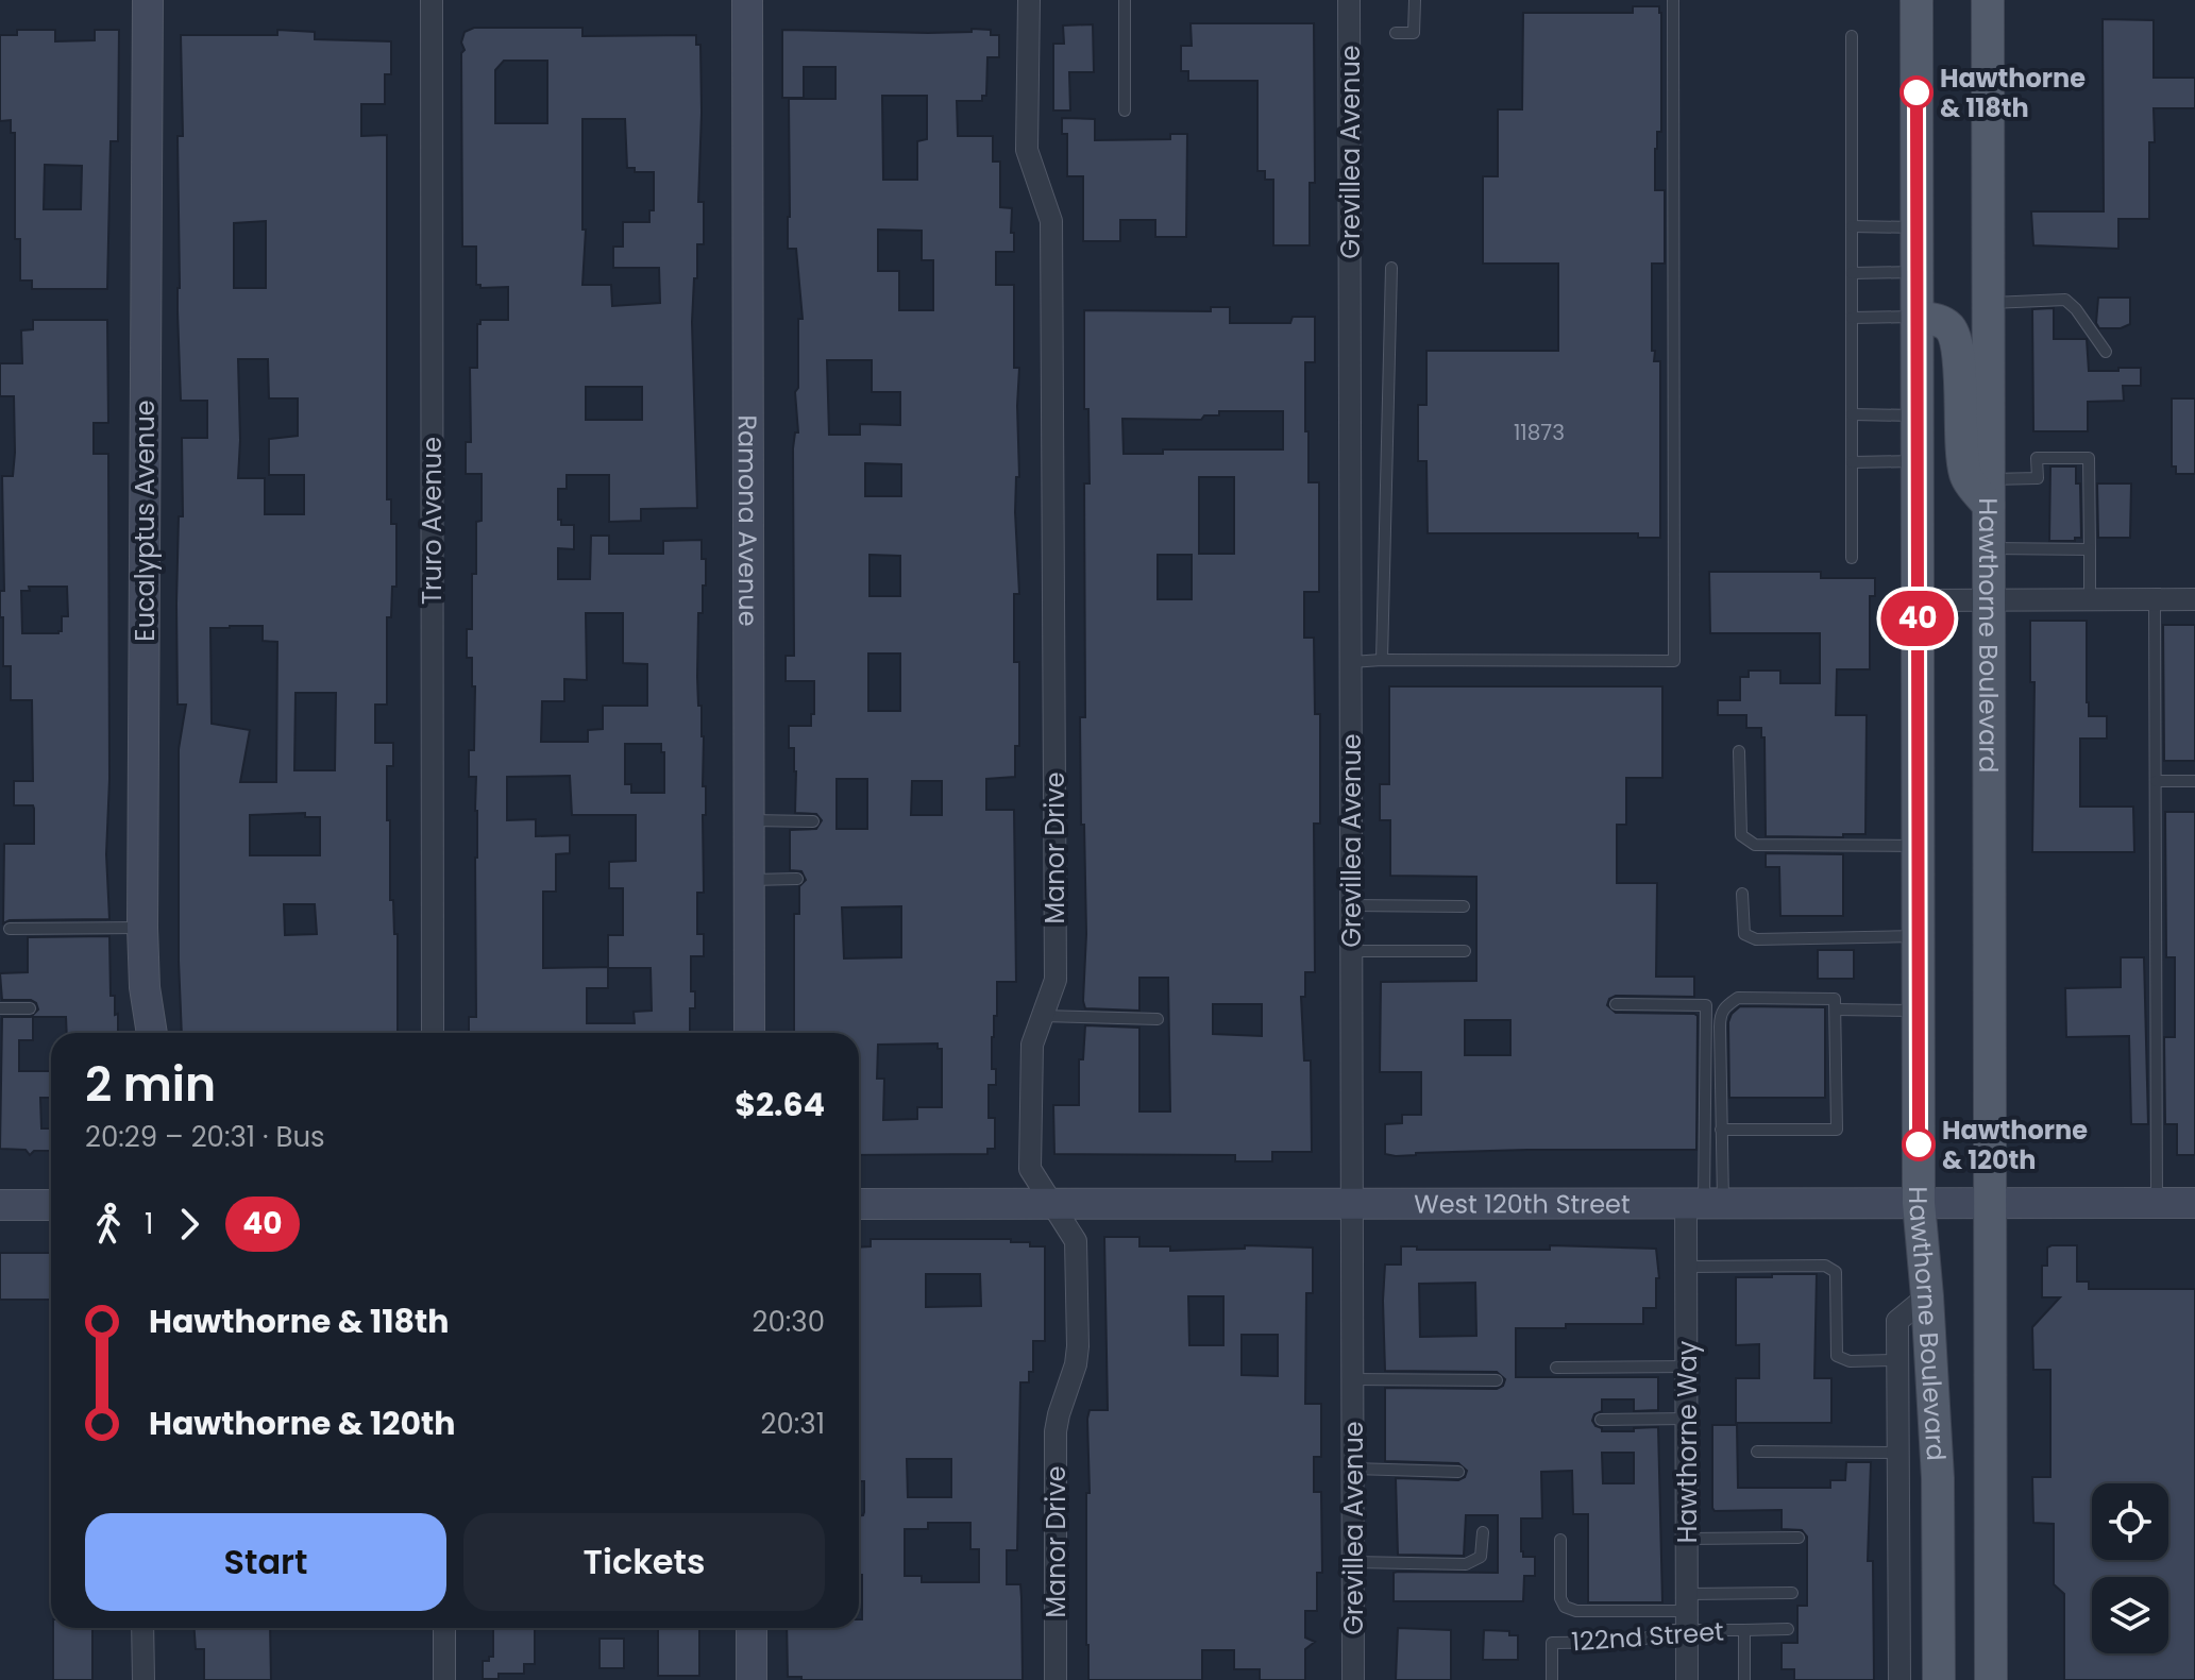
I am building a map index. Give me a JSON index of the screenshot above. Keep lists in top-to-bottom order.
{
  "streets": {
    "main road": ["Hawthorne Boulevard"],
    "street": [
      "Grevillea Avenue",
      "Eucalyptus Avenue",
      "Truro Avenue",
      "Ramona Avenue",
      "Manor Drive",
      "West 120th Street",
      "Hawthorne Way"
    ],
    "lane": ["122nd Street"]
  },
  "crossings": [
    ["Grevillea Avenue", "West 120th Street"],
    ["Hawthorne Boulevard", "West 120th Street"],
    ["Manor Drive", "West 120th Street"],
    ["West 120th Street", "Hawthorne Way"],
    ["Hawthorne Way", "122nd Street"]
  ],
  "places": ["Hawthorne & 118th", "Hawthorne & 120th"],
  "lines": ["bus line 40"],
  "house_numbers": ["11873"],
  "page": {
    "on_map": "40",
    "heading": ["2 min", "20:29 – 20:31 · Bus", "$2.64"],
    "legs": ["1", "40"],
    "list": [
      {
        "name": "Hawthorne & 118th",
        "value": "20:30"
      },
      {
        "name": "Hawthorne & 120th",
        "value": "20:31"
      }
    ],
    "buttons": ["Start", "Tickets"]
  }
}
